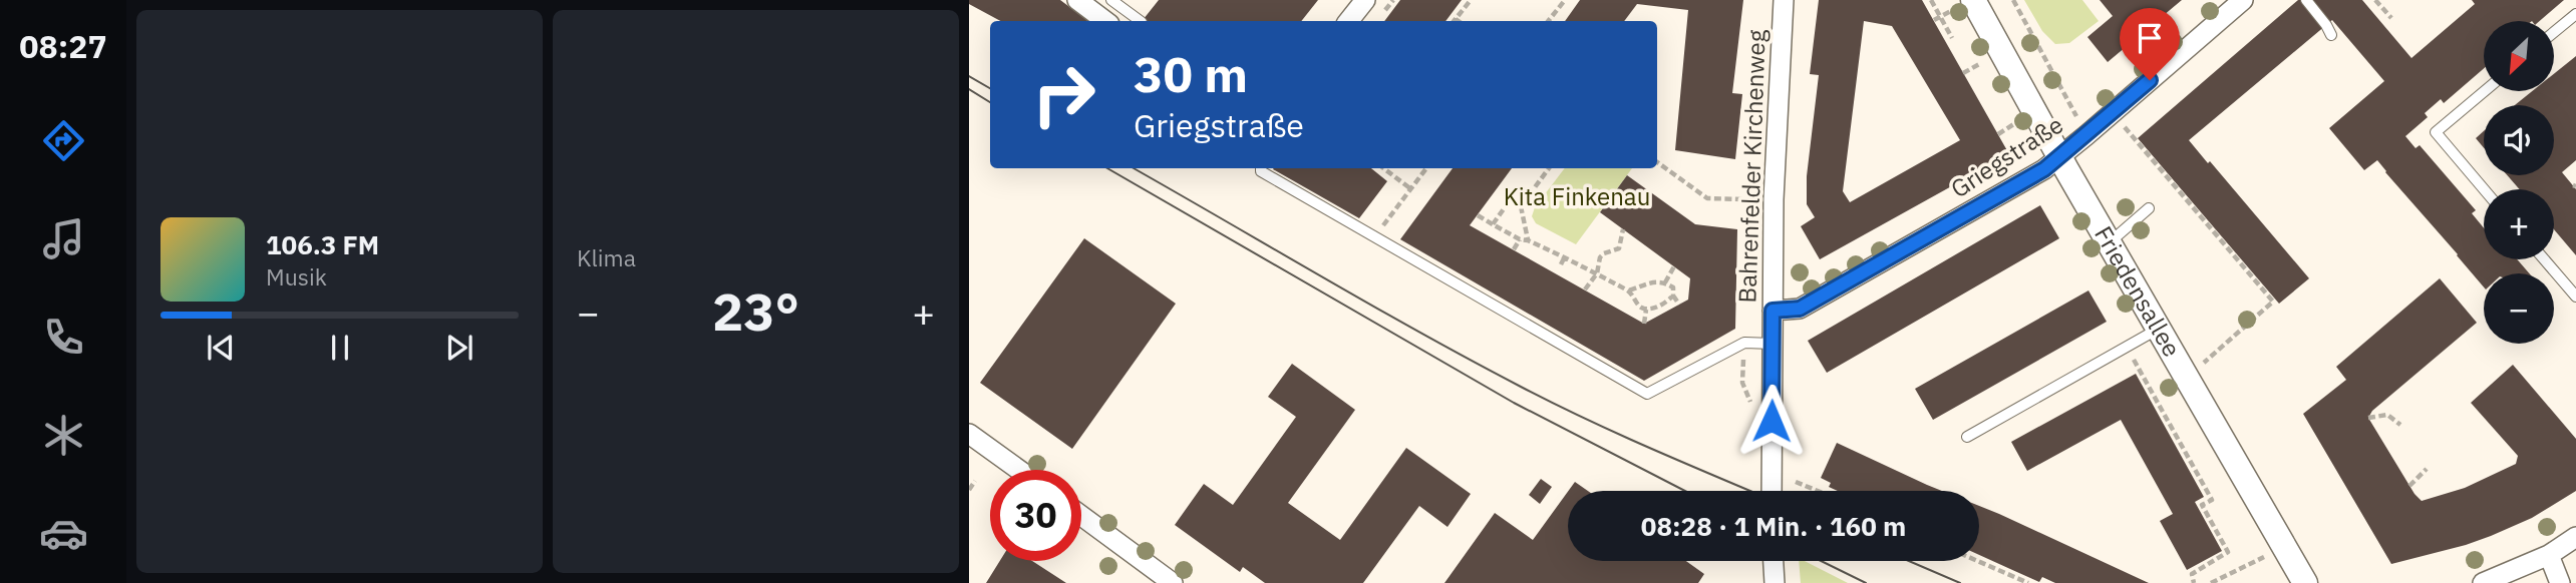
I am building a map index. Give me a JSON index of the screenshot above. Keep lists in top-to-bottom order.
{
  "streets": {
    "street": ["Griegstraße", "Bahrenfelder Kirchenweg", "Friedensallee"]
  },
  "crossings": [
    ["Griegstraße", "Bahrenfelder Kirchenweg"],
    ["Griegstraße", "Friedensallee"]
  ],
  "parks": ["Kita Finkenau"],
  "north": "bottom left",
  "page": {
    "tabs": "08:27",
    "tile": "Klima",
    "map_buttons": ["+", "−"],
    "turn": ["30 m", "Griegstraße"],
    "song": ["106.3 FM", "Musik"],
    "heat": ["−", "23°", "+"],
    "limit": "30",
    "trip": "08:28 · 1 Min. · 160 m"
  }
}
